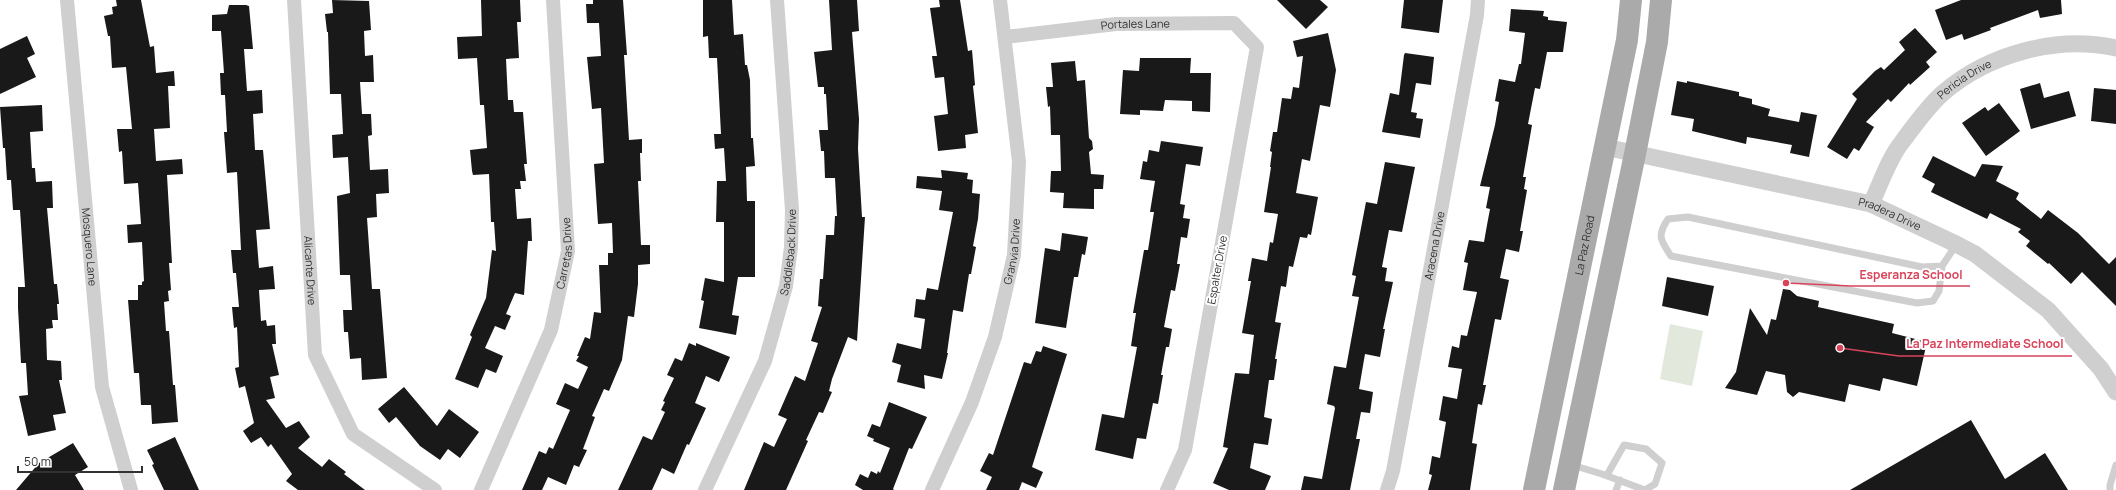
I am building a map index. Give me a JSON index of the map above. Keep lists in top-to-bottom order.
{
  "streets": {
    "main road": ["La Paz Road"],
    "street": [
      "Portales Lane",
      "Pericia Drive",
      "Pradera Drive",
      "Aracena Drive",
      "Mosquero Lane",
      "Granvia Drive",
      "Carretas Drive",
      "Saddleback Drive",
      "Espalter Drive",
      "Alicante Drive"
    ]
  },
  "crossings": [
    ["Portales Lane", "Granvia Drive"],
    ["Portales Lane", "Espalter Drive"],
    ["Pericia Drive", "Pradera Drive"],
    ["Pradera Drive", "La Paz Road"]
  ],
  "places": ["Esperanza School", "La Paz Intermediate School"],
  "scale_bar": "50 m"
}
